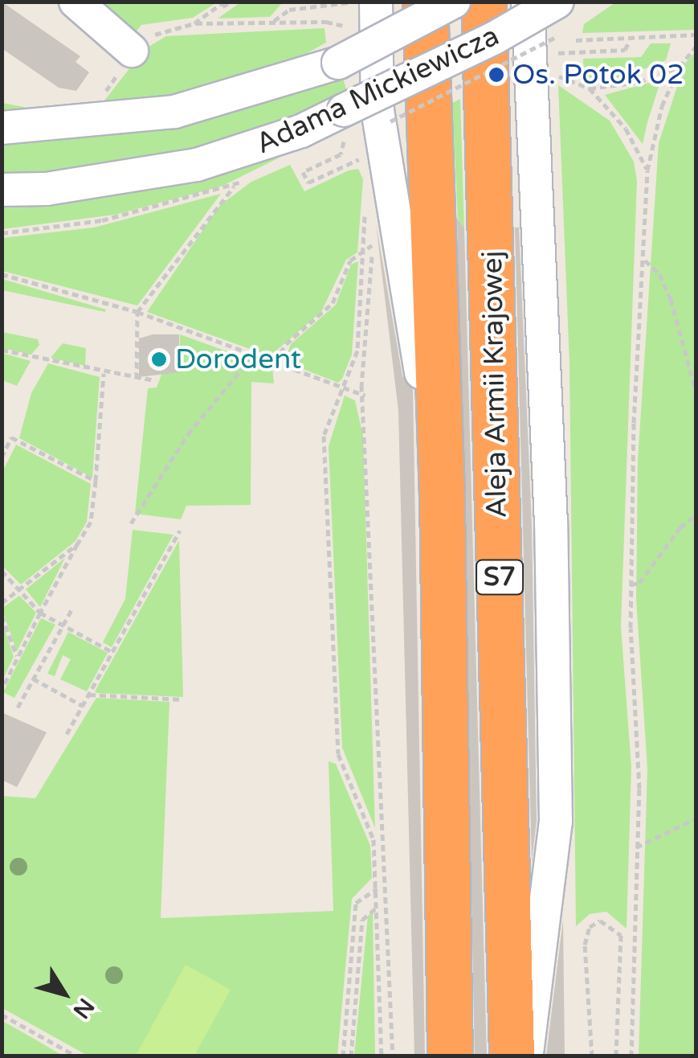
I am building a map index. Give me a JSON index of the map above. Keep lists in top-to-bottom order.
{
  "streets": {
    "highway": ["Aleja Armii Krajowej", "S7"],
    "street": ["Adama Mickiewicza"]
  },
  "places": ["Os. Potok 02", "Dorodent"],
  "north": "bottom right"
}
